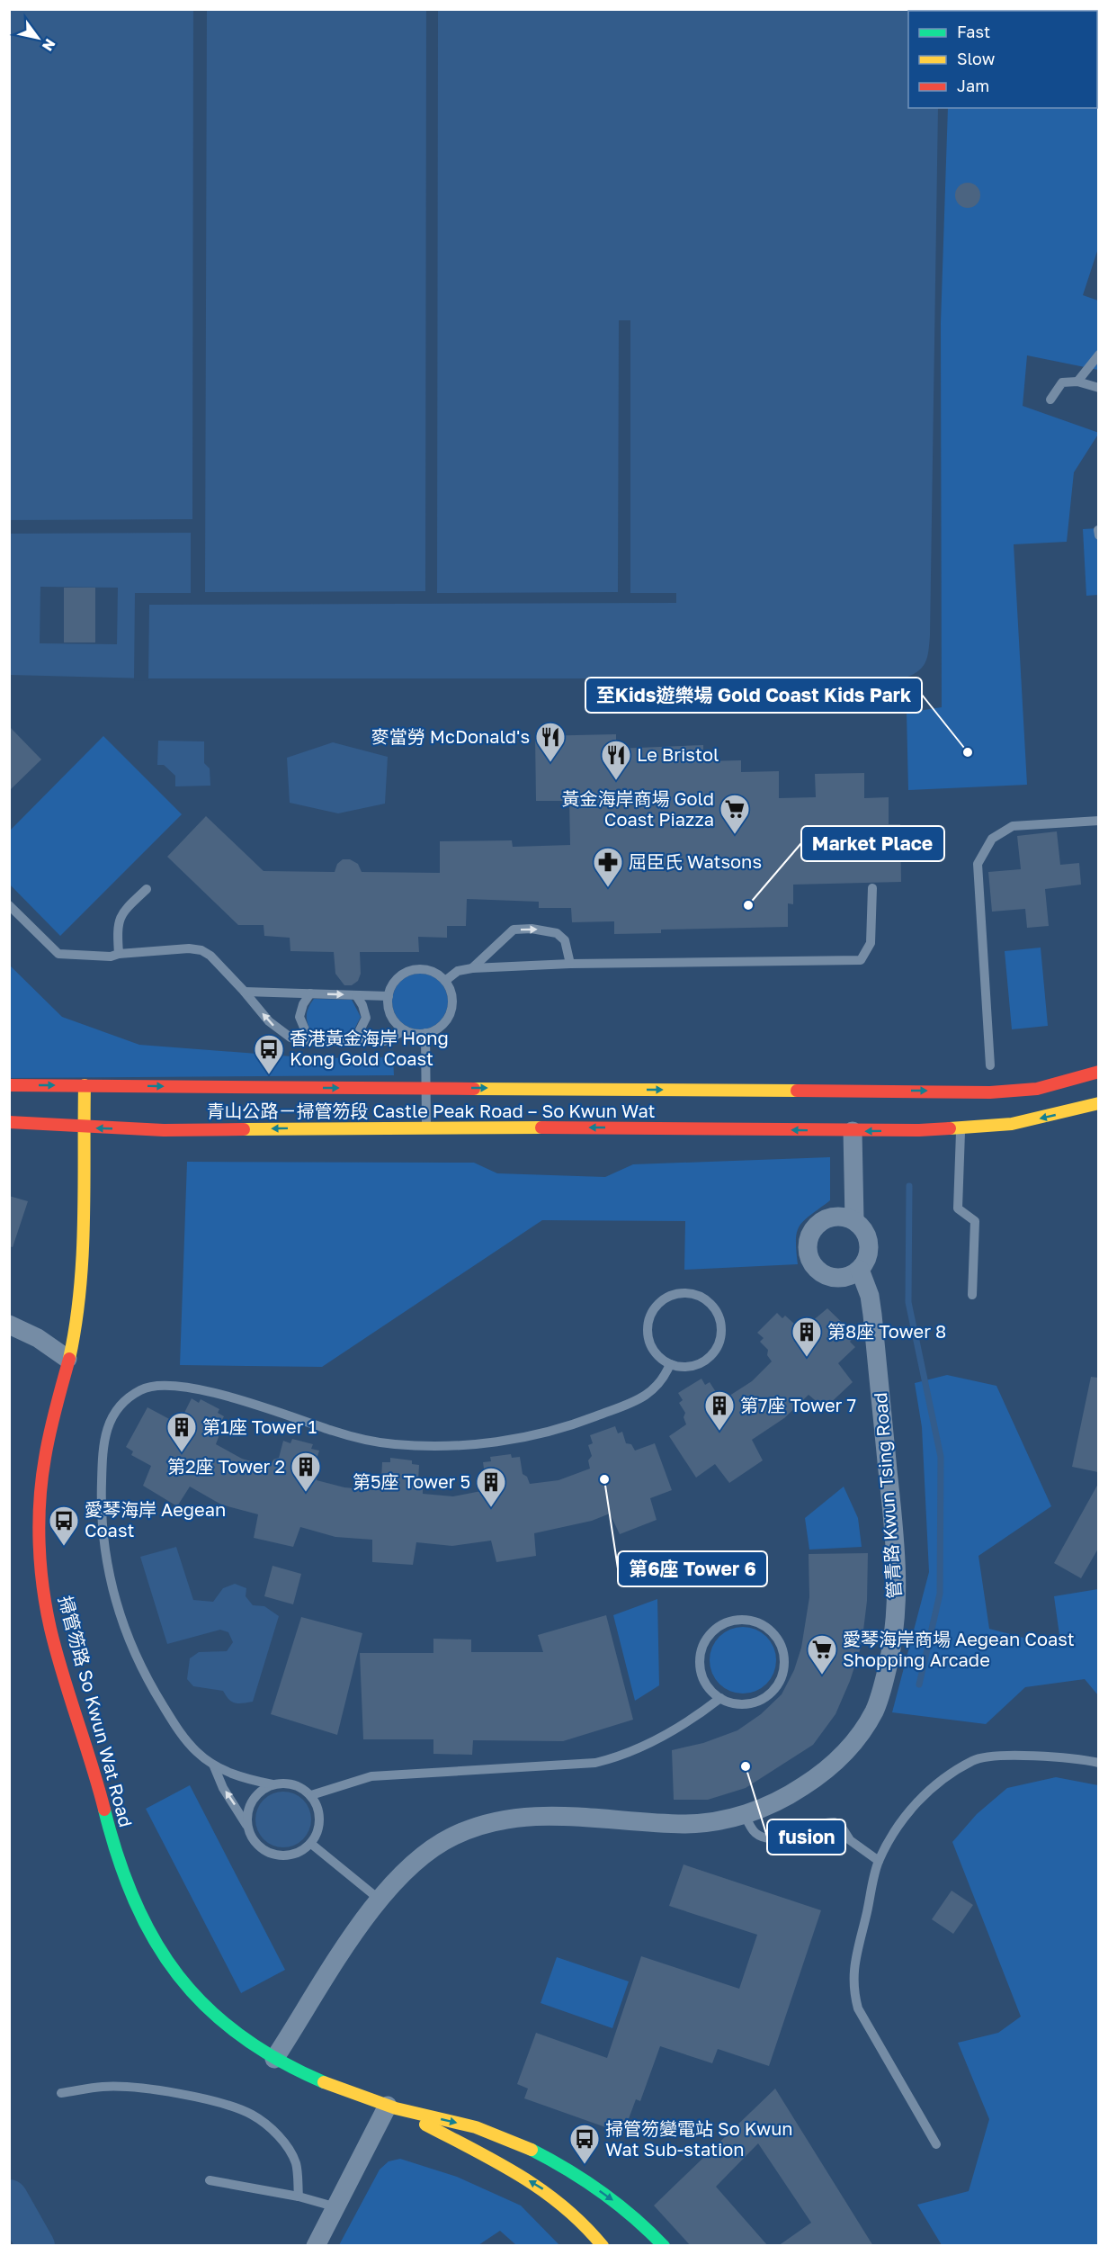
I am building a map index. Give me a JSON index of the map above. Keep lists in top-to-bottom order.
{
  "streets": {
    "main road": ["青山公路－掃管笏段 Castle Peak Road – So Kwun Wat", "掃管笏路 So Kwun Wat Road"],
    "street": ["管青路 Kwun Tsing Road"]
  },
  "crossings": [
    ["青山公路－掃管笏段 Castle Peak Road – So Kwun Wat", "掃管笏路 So Kwun Wat Road"],
    ["管青路 Kwun Tsing Road", "掃管笏路 So Kwun Wat Road"]
  ],
  "places": {
    "other": [
      "至Kids遊樂場 Gold Coast Kids Park",
      "Market Place",
      "第6座 Tower 6",
      "fusion"
    ],
    "restaurant": ["麥當勞 McDonald's", "Le Bristol"],
    "supermarket": ["黃金海岸商場 Gold Coast Piazza", "愛琴海岸商場 Aegean Coast Shopping Arcade"],
    "pharmacy": ["屈臣氏 Watsons"],
    "bus stop": ["香港黃金海岸 Hong Kong Gold Coast", "愛琴海岸 Aegean Coast", "掃管笏變電站 So Kwun Wat Sub-station"],
    "building": [
      "第8座 Tower 8",
      "第7座 Tower 7",
      "第1座 Tower 1",
      "第2座 Tower 2",
      "第5座 Tower 5"
    ]
  },
  "legend": ["Fast", "Slow", "Jam"],
  "north": "bottom right"
}
